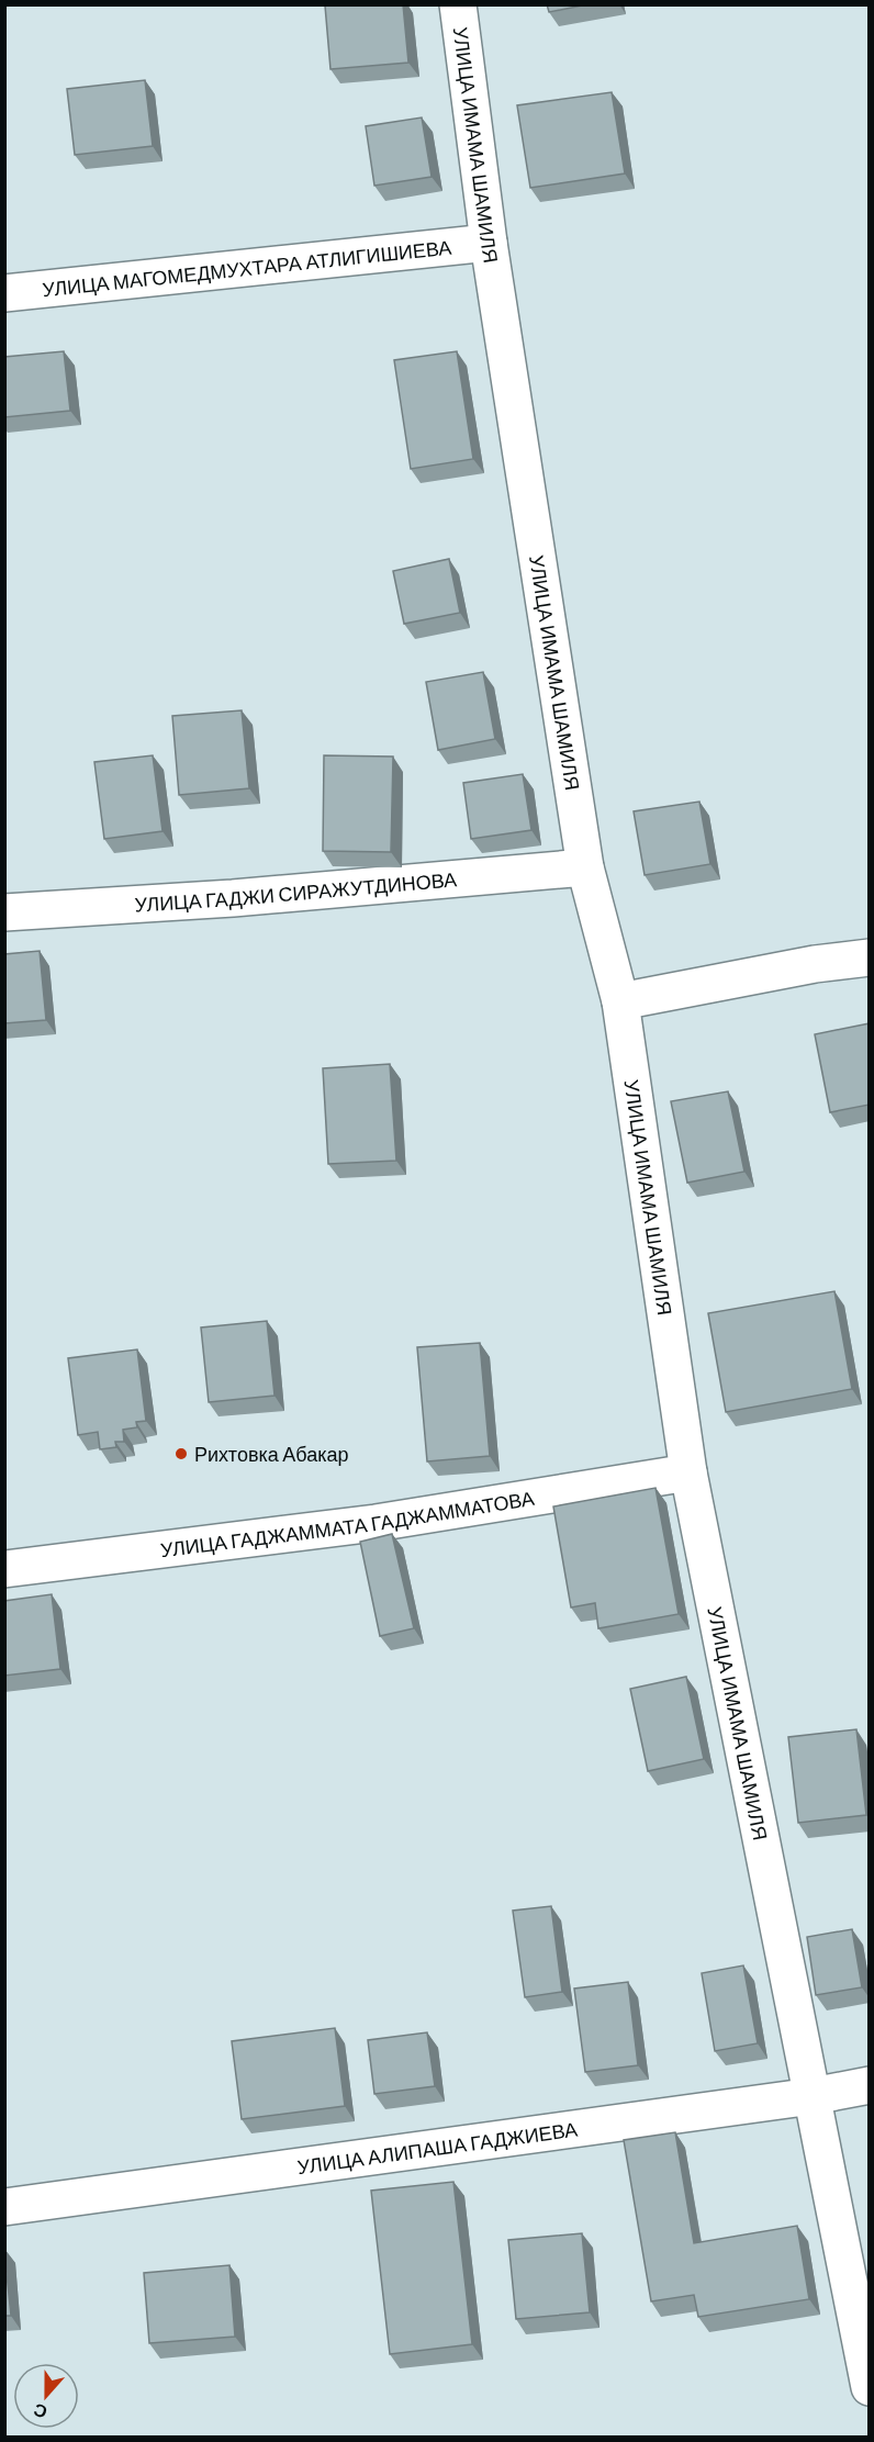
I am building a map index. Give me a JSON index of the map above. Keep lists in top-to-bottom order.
{
  "streets": {
    "street": [
      "УЛИЦА ИМАМА ШАМИЛЯ",
      "УЛИЦА МАГОМЕДМУХТАРА АТЛИГИШИЕВА",
      "УЛИЦА ГАДЖИ СИРАЖУТДИНОВА",
      "УЛИЦА ГАДЖАММАТА ГАДЖАММАТОВА",
      "УЛИЦА АЛИПАША ГАДЖИЕВА"
    ]
  },
  "crossings": [
    ["УЛИЦА ИМАМА ШАМИЛЯ", "УЛИЦА МАГОМЕДМУХТАРА АТЛИГИШИЕВА"],
    ["УЛИЦА ИМАМА ШАМИЛЯ", "УЛИЦА ГАДЖИ СИРАЖУТДИНОВА"],
    ["УЛИЦА ИМАМА ШАМИЛЯ", "УЛИЦА ГАДЖАММАТА ГАДЖАММАТОВА"],
    ["УЛИЦА ИМАМА ШАМИЛЯ", "УЛИЦА АЛИПАША ГАДЖИЕВА"]
  ],
  "places": ["Рихтовка Абакар"],
  "north": "bottom"
}
